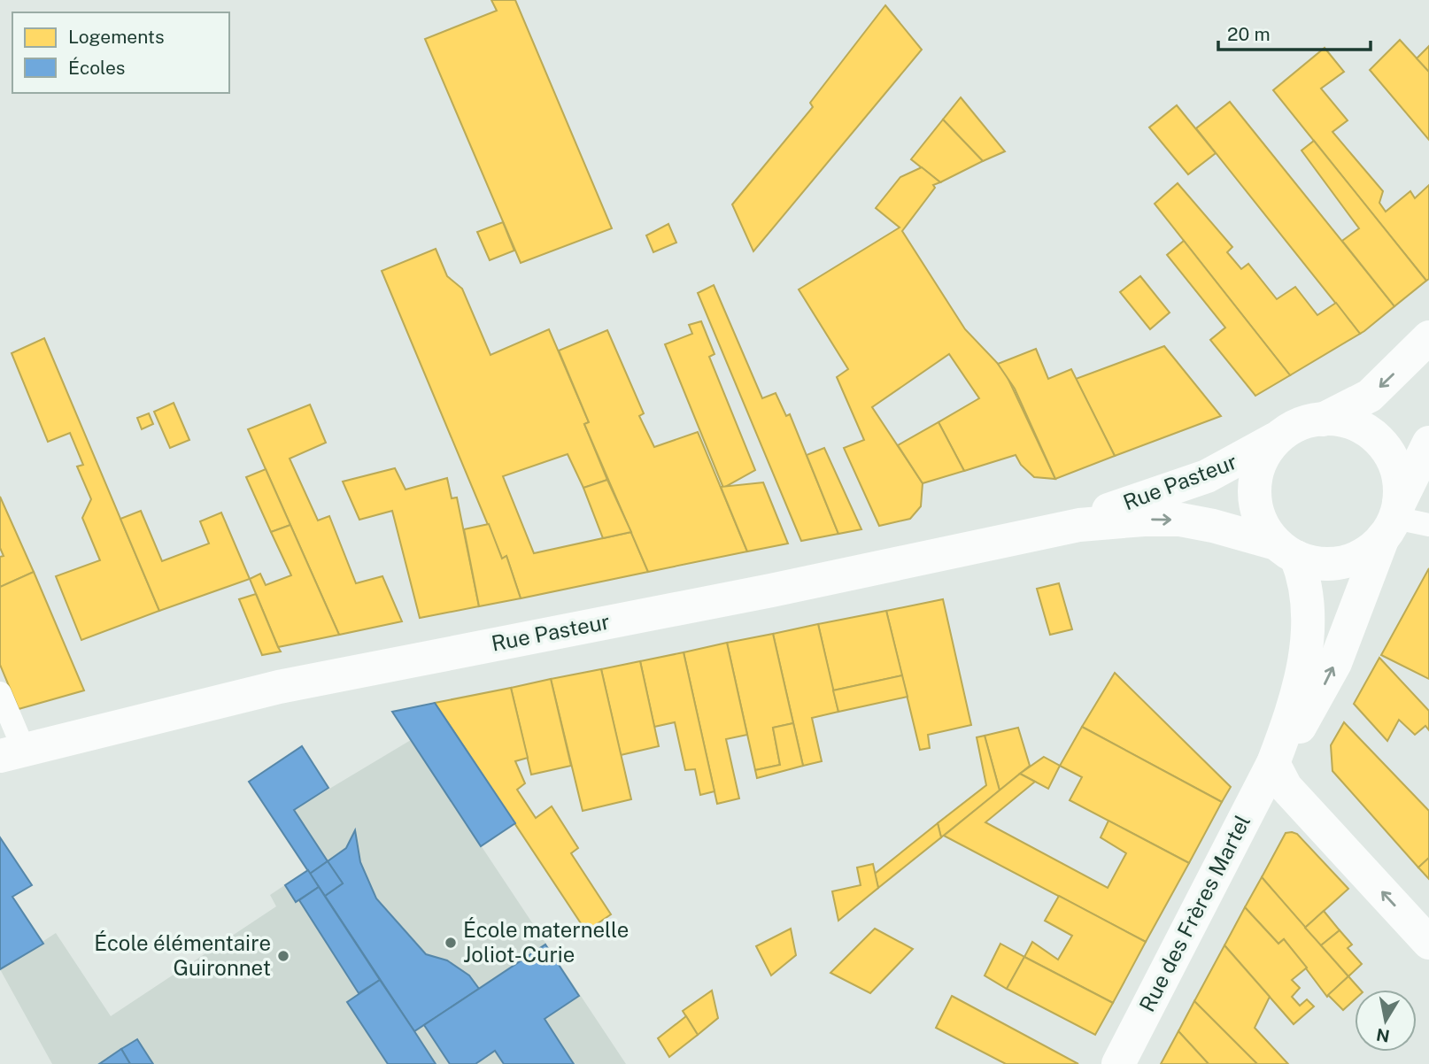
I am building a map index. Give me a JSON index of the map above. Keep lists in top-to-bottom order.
{
  "streets": {
    "street": ["Rue Pasteur", "Rue des Frères Martel"]
  },
  "crossings": [
    ["Rue Pasteur", "Rue des Frères Martel"]
  ],
  "places": ["École maternelle Joliot-Curie", "École élémentaire Guironnet"],
  "legend": ["Logements", "Écoles"],
  "scale_bar": "20 m",
  "north": "bottom"
}
